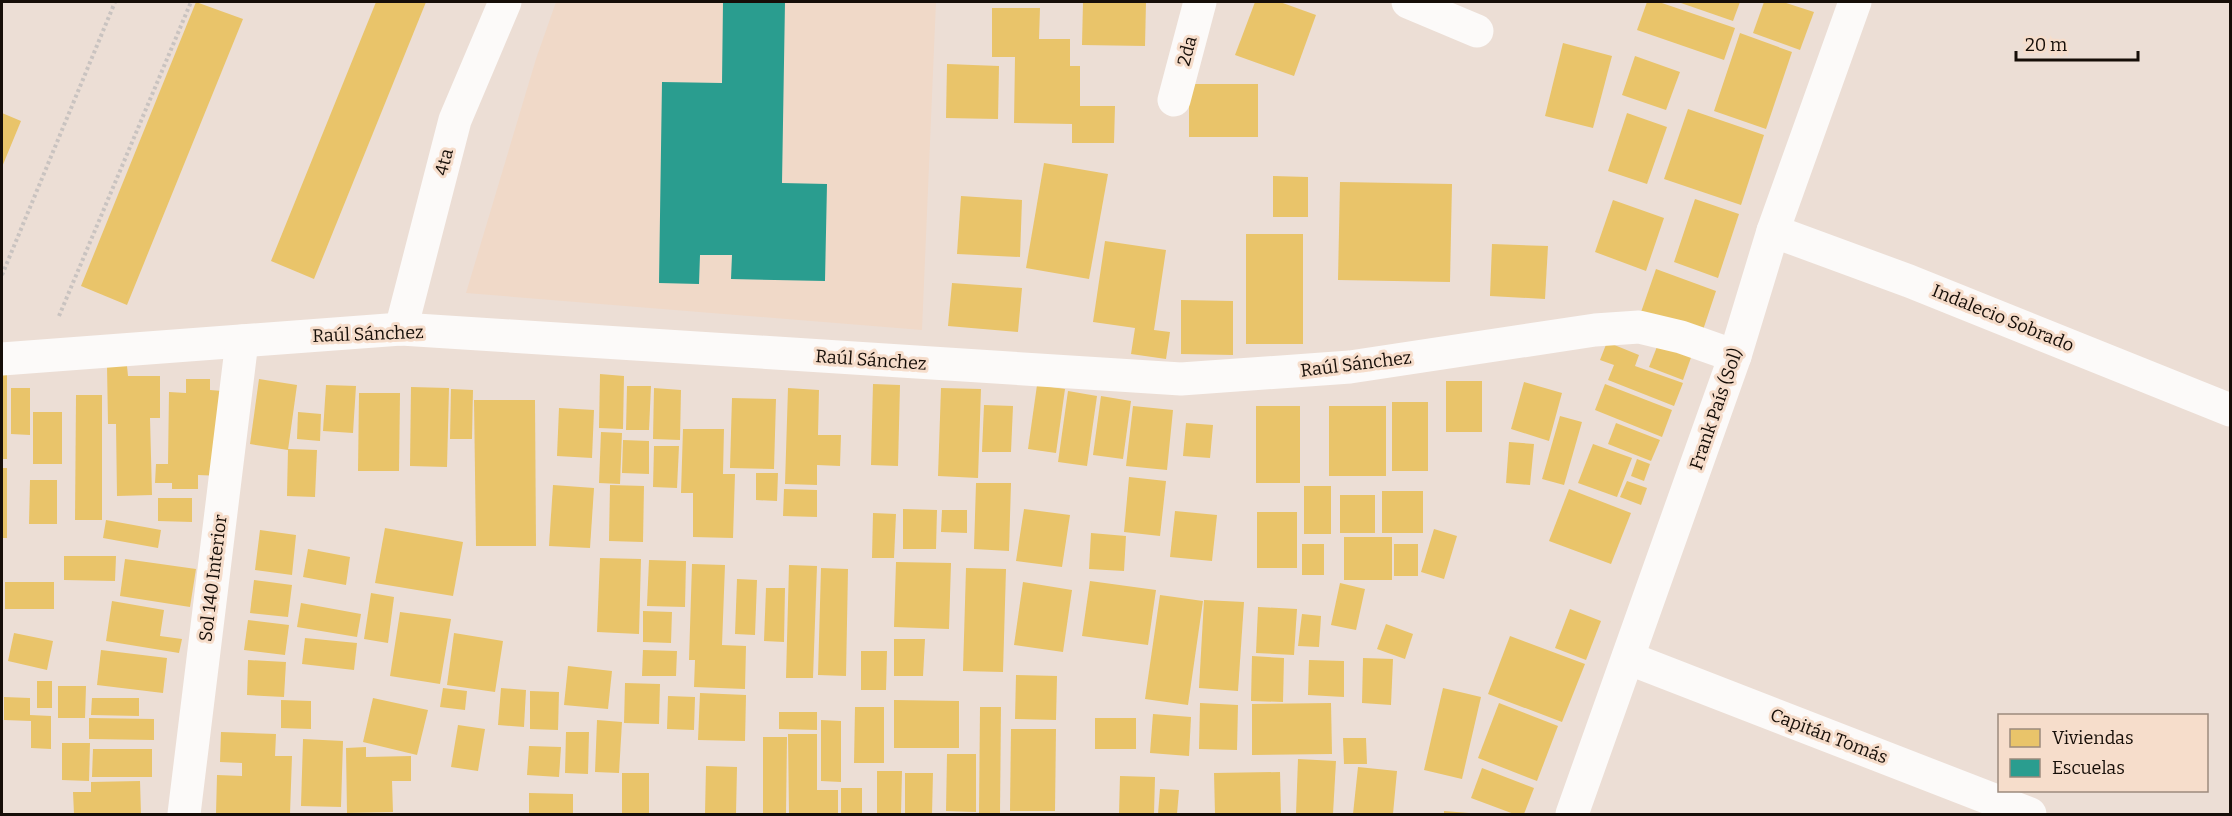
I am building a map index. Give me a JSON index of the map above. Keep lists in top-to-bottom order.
{
  "streets": {
    "street": [
      "2da",
      "4ta",
      "Indalecio Sobrado",
      "Raúl Sánchez",
      "Frank País (Sol)",
      "Sol 140 Interior",
      "Capitán Tomás"
    ]
  },
  "crossings": [
    ["4ta", "Raúl Sánchez"],
    ["Indalecio Sobrado", "Frank País (Sol)"],
    ["Raúl Sánchez", "Frank País (Sol)"],
    ["Raúl Sánchez", "Sol 140 Interior"],
    ["Frank País (Sol)", "Capitán Tomás"]
  ],
  "legend": ["Viviendas", "Escuelas"],
  "scale_bar": "20 m"
}
